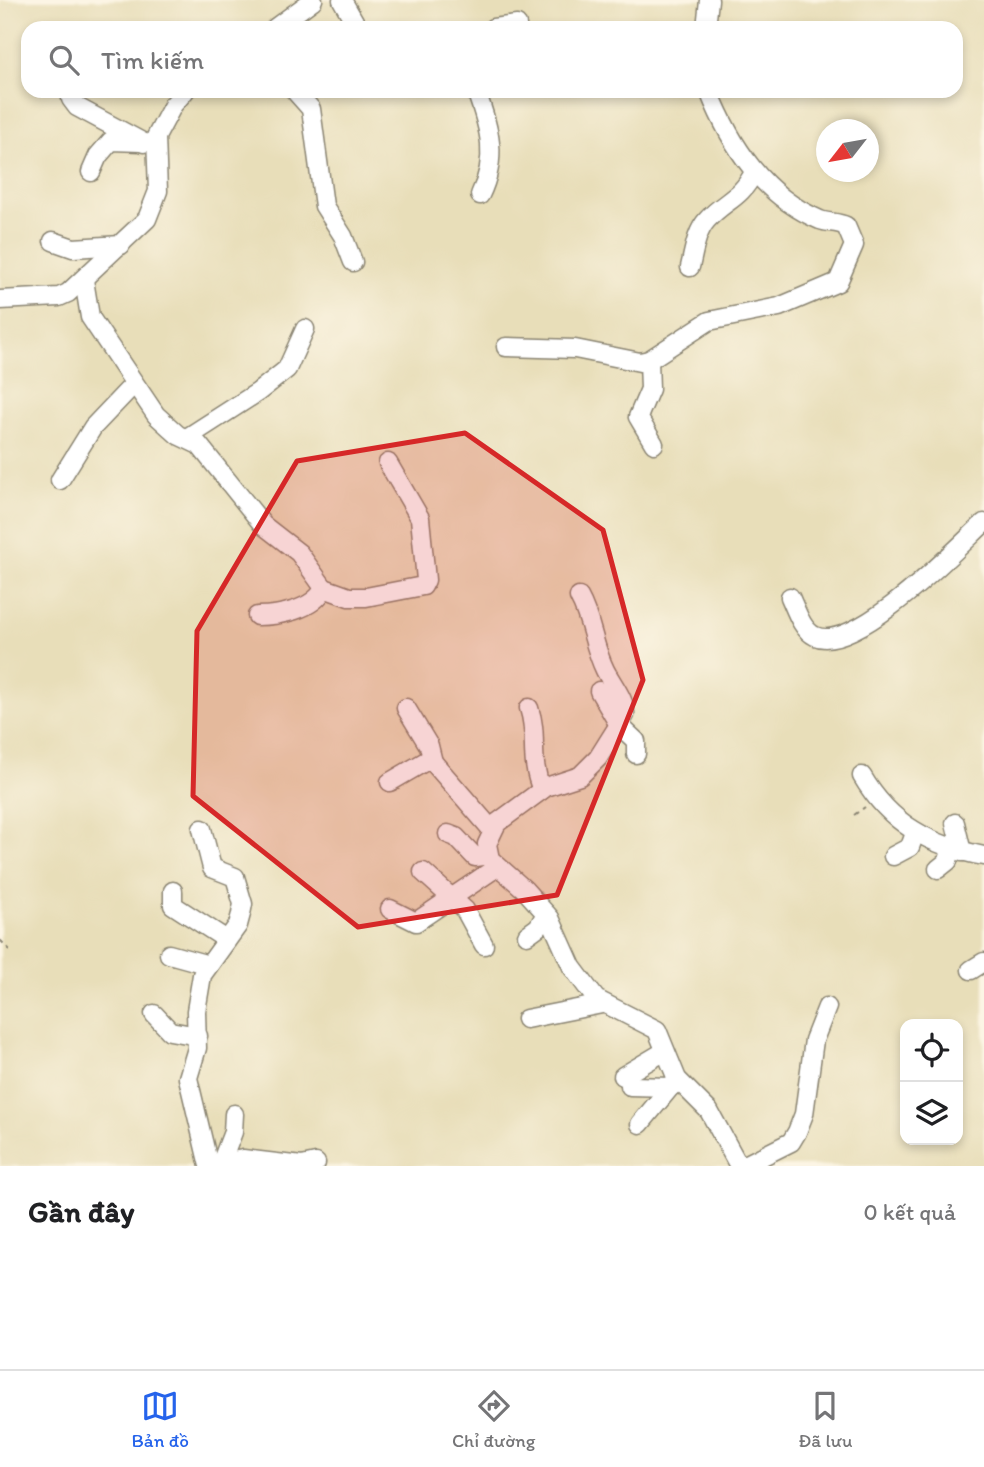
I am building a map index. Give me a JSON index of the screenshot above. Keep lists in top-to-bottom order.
{
  "north": "bottom left",
  "page": {
    "search": "Tìm kiếm",
    "heading": ["Gần đây", "0 kết quả"],
    "nav": ["Bản đồ", "Chỉ đường", "Đã lưu"]
  }
}
